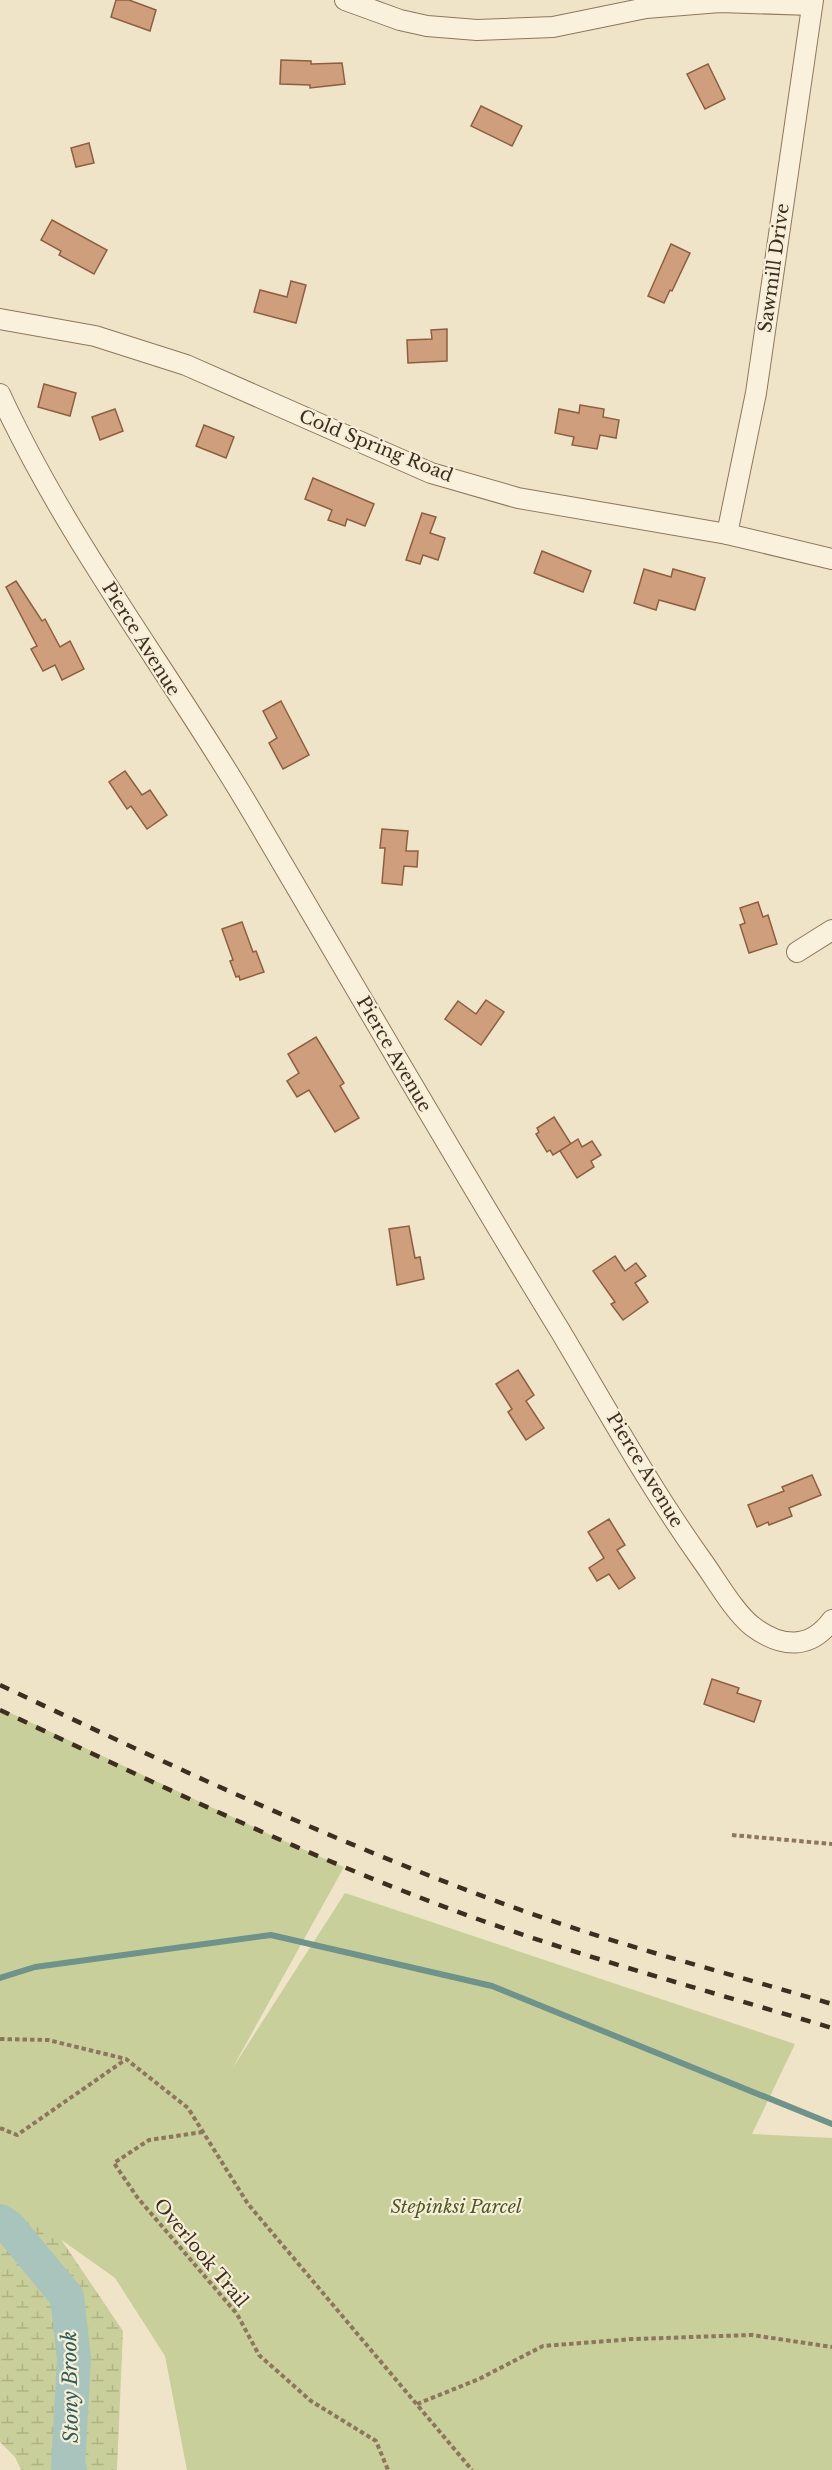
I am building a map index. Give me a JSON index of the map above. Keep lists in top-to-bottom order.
{
  "streets": {
    "street": ["Sawmill Drive", "Cold Spring Road", "Pierce Avenue"],
    "path": ["Overlook Trail"]
  },
  "crossings": [
    ["Sawmill Drive", "Cold Spring Road"]
  ],
  "water": ["Stony Brook"],
  "parks": ["Stepinksi Parcel"]
}
